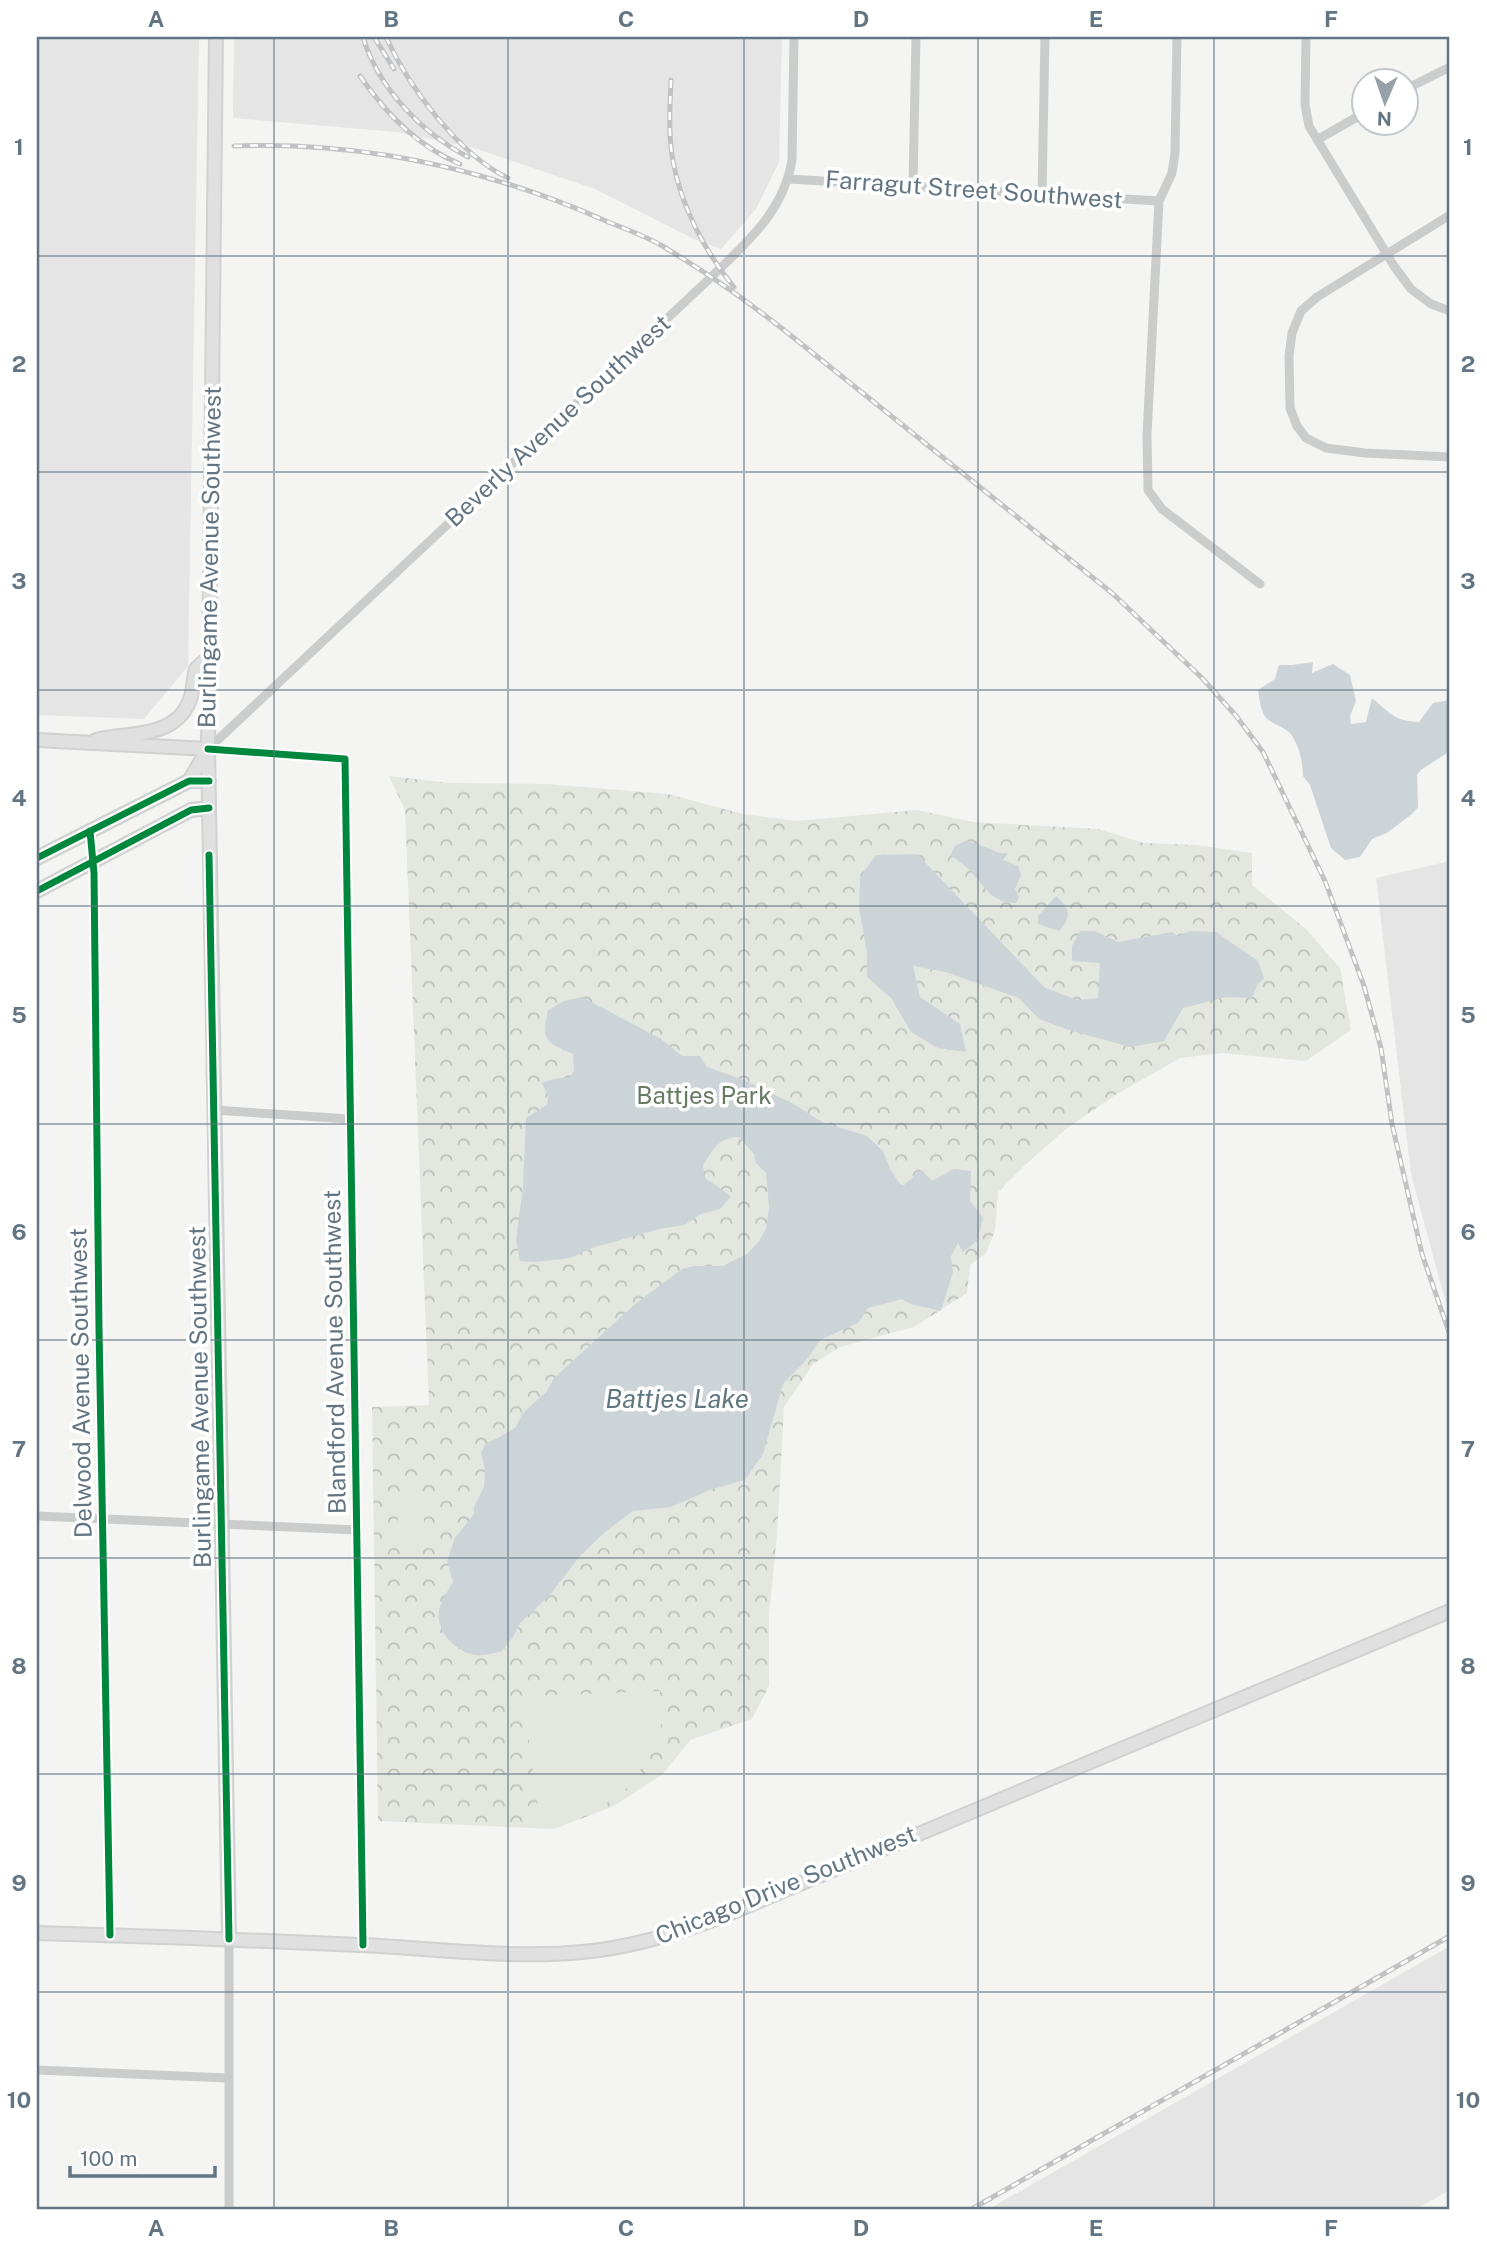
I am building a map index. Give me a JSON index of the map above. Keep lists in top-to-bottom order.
{
  "streets": {
    "street": [
      "Farragut Street Southwest",
      "Beverly Avenue Southwest",
      "Burlingame Avenue Southwest",
      "Blandford Avenue Southwest",
      "Delwood Avenue Southwest",
      "Chicago Drive Southwest"
    ]
  },
  "crossings": [
    ["Farragut Street Southwest", "Beverly Avenue Southwest"],
    ["Beverly Avenue Southwest", "Burlingame Avenue Southwest"],
    ["Beverly Avenue Southwest", "Blandford Avenue Southwest"],
    ["Burlingame Avenue Southwest", "Blandford Avenue Southwest"],
    ["Burlingame Avenue Southwest", "Chicago Drive Southwest"],
    ["Blandford Avenue Southwest", "Chicago Drive Southwest"],
    ["Delwood Avenue Southwest", "Chicago Drive Southwest"]
  ],
  "water": ["Battjes Lake"],
  "parks": ["Battjes Park"],
  "scale_bar": "100 m",
  "north": "bottom",
  "grid": {
    "columns": [
      "A",
      "B",
      "C",
      "D",
      "E",
      "F"
    ],
    "rows": [
      "1",
      "2",
      "3",
      "4",
      "5",
      "6",
      "7",
      "8",
      "9",
      "10"
    ]
  }
}
